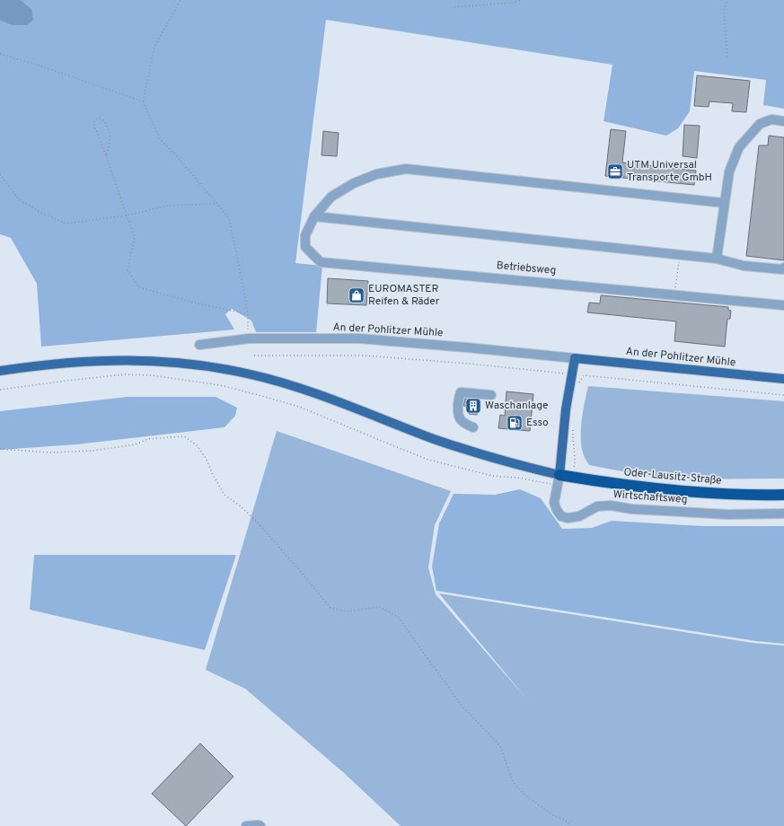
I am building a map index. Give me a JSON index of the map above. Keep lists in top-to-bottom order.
{
  "streets": {
    "highway": ["Oder-Lausitz-Straße"],
    "main road": ["An der Pohlitzer Mühle"],
    "street": ["Betriebsweg", "Wirtschaftsweg"]
  },
  "crossings": [
    ["Oder-Lausitz-Straße", "Wirtschaftsweg"]
  ],
  "places": {
    "office": ["UTM Universal Transporte GmbH"],
    "shop": ["EUROMASTER Reifen & Räder"],
    "building": ["Waschanlage"],
    "fuel station": ["Esso"]
  }
}
